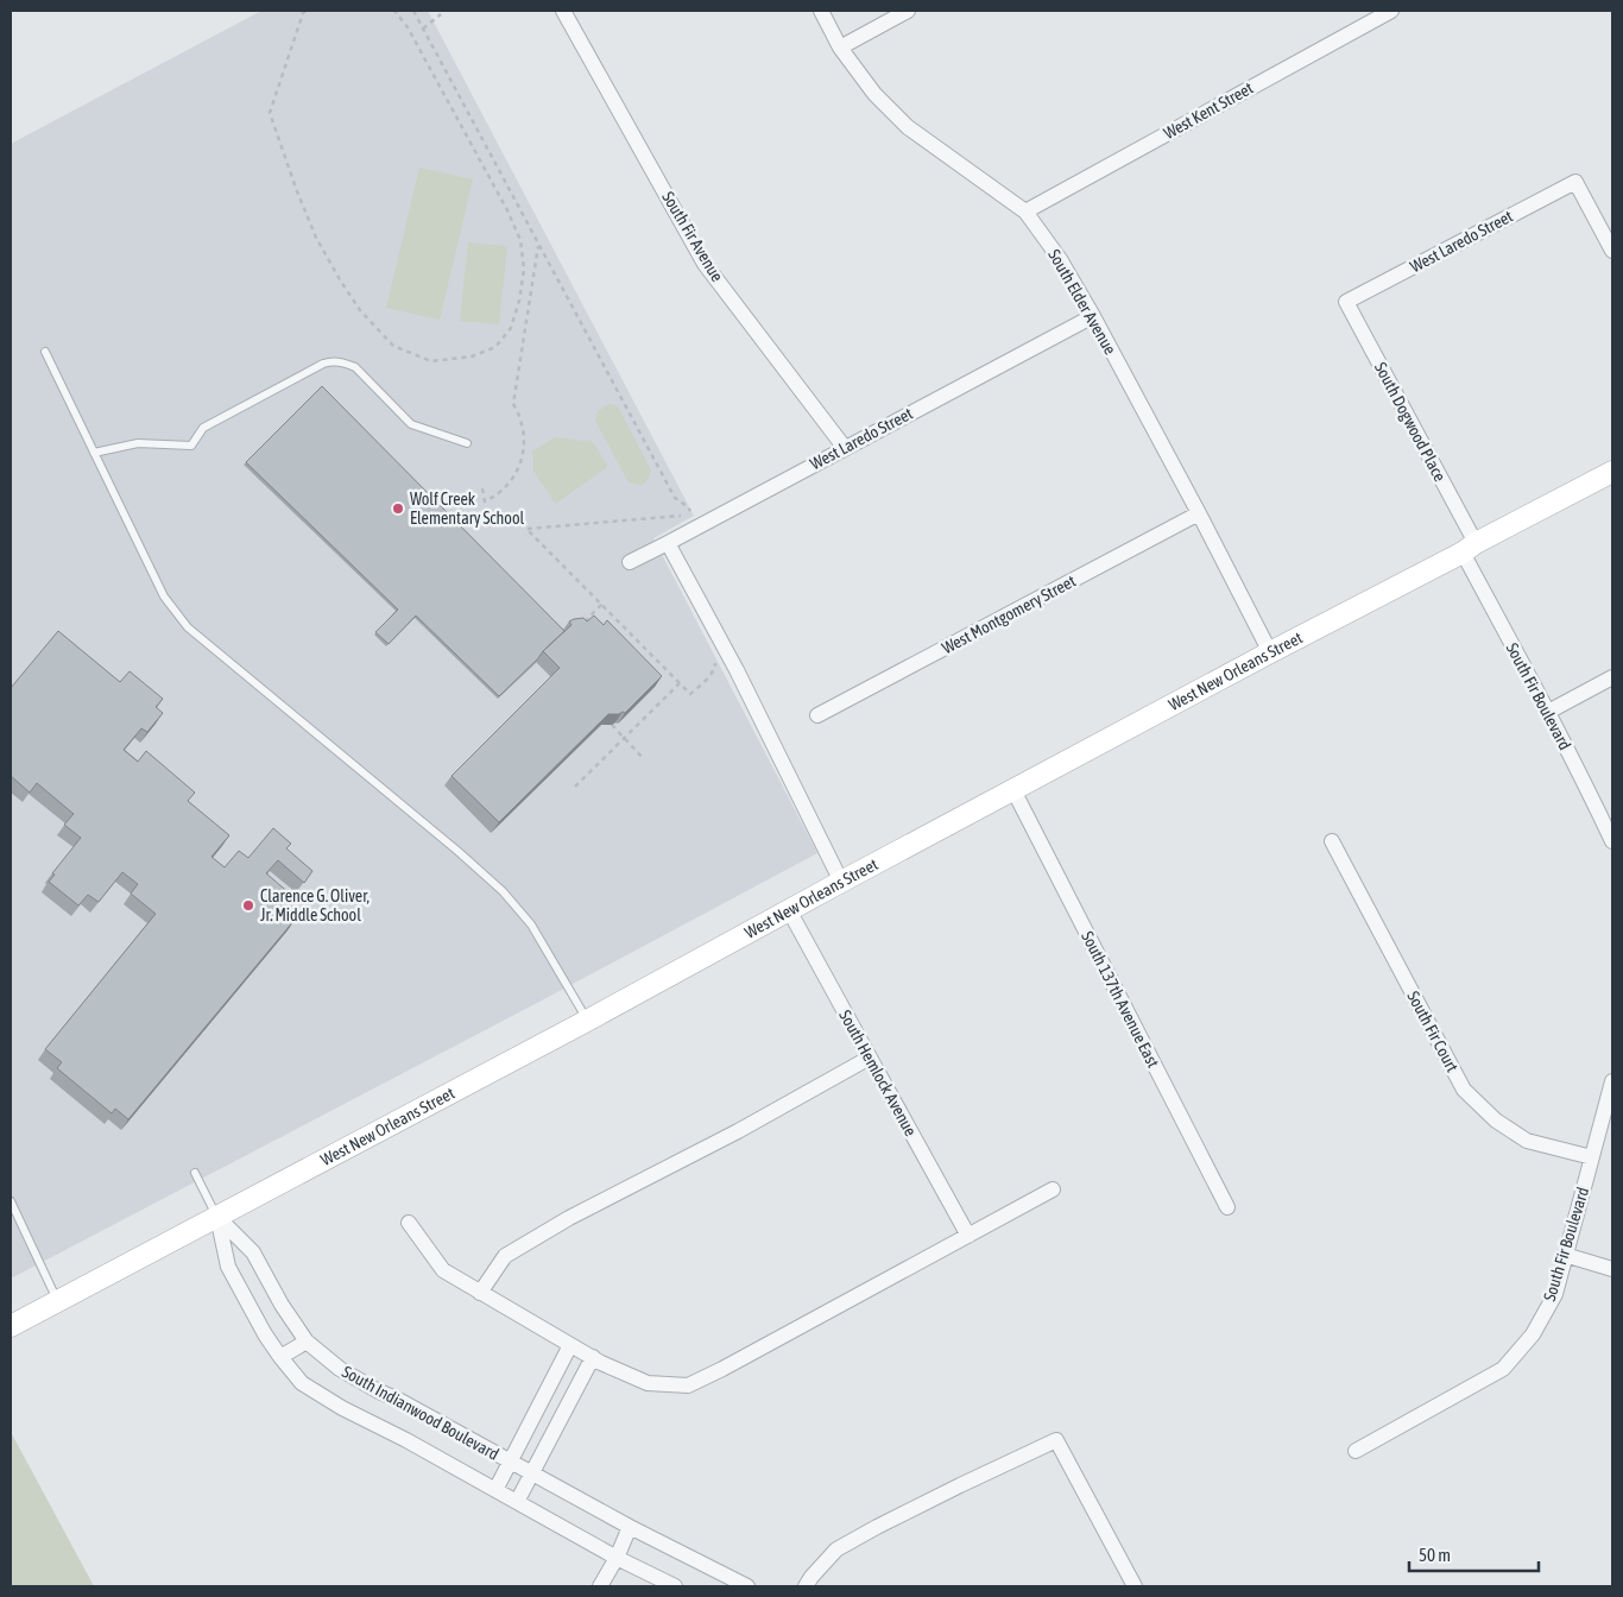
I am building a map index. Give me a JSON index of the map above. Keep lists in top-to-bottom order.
{
  "streets": {
    "street": [
      "West Kent Street",
      "South Fir Avenue",
      "West Laredo Street",
      "South Elder Avenue",
      "South Dogwood Place",
      "West Montgomery Street",
      "West New Orleans Street",
      "South Fir Boulevard",
      "South 137th Avenue East",
      "South Fir Court",
      "South Hemlock Avenue",
      "South Indianwood Boulevard"
    ]
  },
  "crossings": [
    ["West Kent Street", "South Elder Avenue"],
    ["South Fir Avenue", "West Laredo Street"],
    ["West Laredo Street", "South Elder Avenue"],
    ["West Laredo Street", "South Dogwood Place"],
    ["South Elder Avenue", "West Montgomery Street"],
    ["South Elder Avenue", "West New Orleans Street"],
    ["South Dogwood Place", "West New Orleans Street"],
    ["South Dogwood Place", "South Fir Boulevard"],
    ["West New Orleans Street", "South Fir Boulevard"],
    ["West New Orleans Street", "South 137th Avenue East"],
    ["West New Orleans Street", "South Hemlock Avenue"],
    ["West New Orleans Street", "South Indianwood Boulevard"],
    ["South Fir Boulevard", "South Fir Court"]
  ],
  "places": ["Wolf Creek Elementary School", "Clarence G. Oliver, Jr. Middle School"],
  "scale_bar": "50 m"
}
